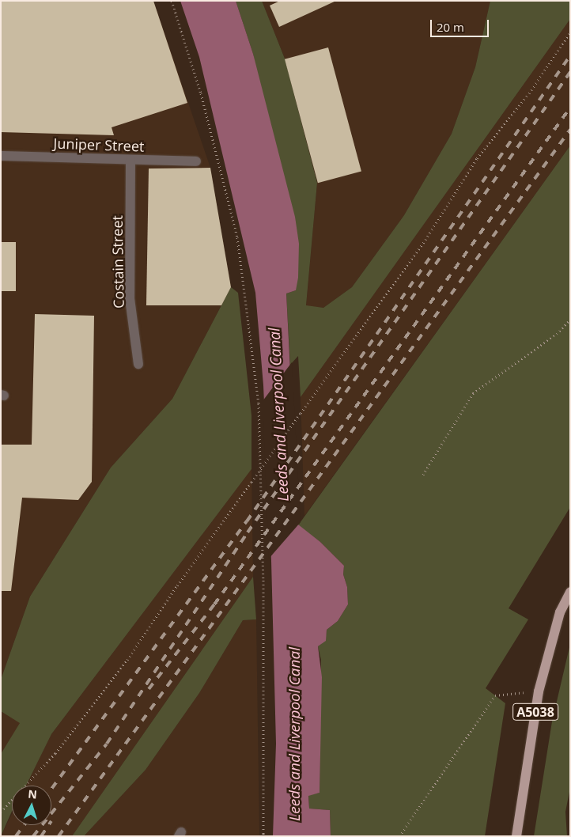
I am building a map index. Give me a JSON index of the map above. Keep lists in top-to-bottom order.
{
  "streets": {
    "main road": ["A5038"],
    "street": ["Juniper Street", "Costain Street"]
  },
  "crossings": [
    ["Juniper Street", "Costain Street"]
  ],
  "water": ["Leeds and Liverpool Canal"],
  "scale_bar": "20 m",
  "north": "top"
}
